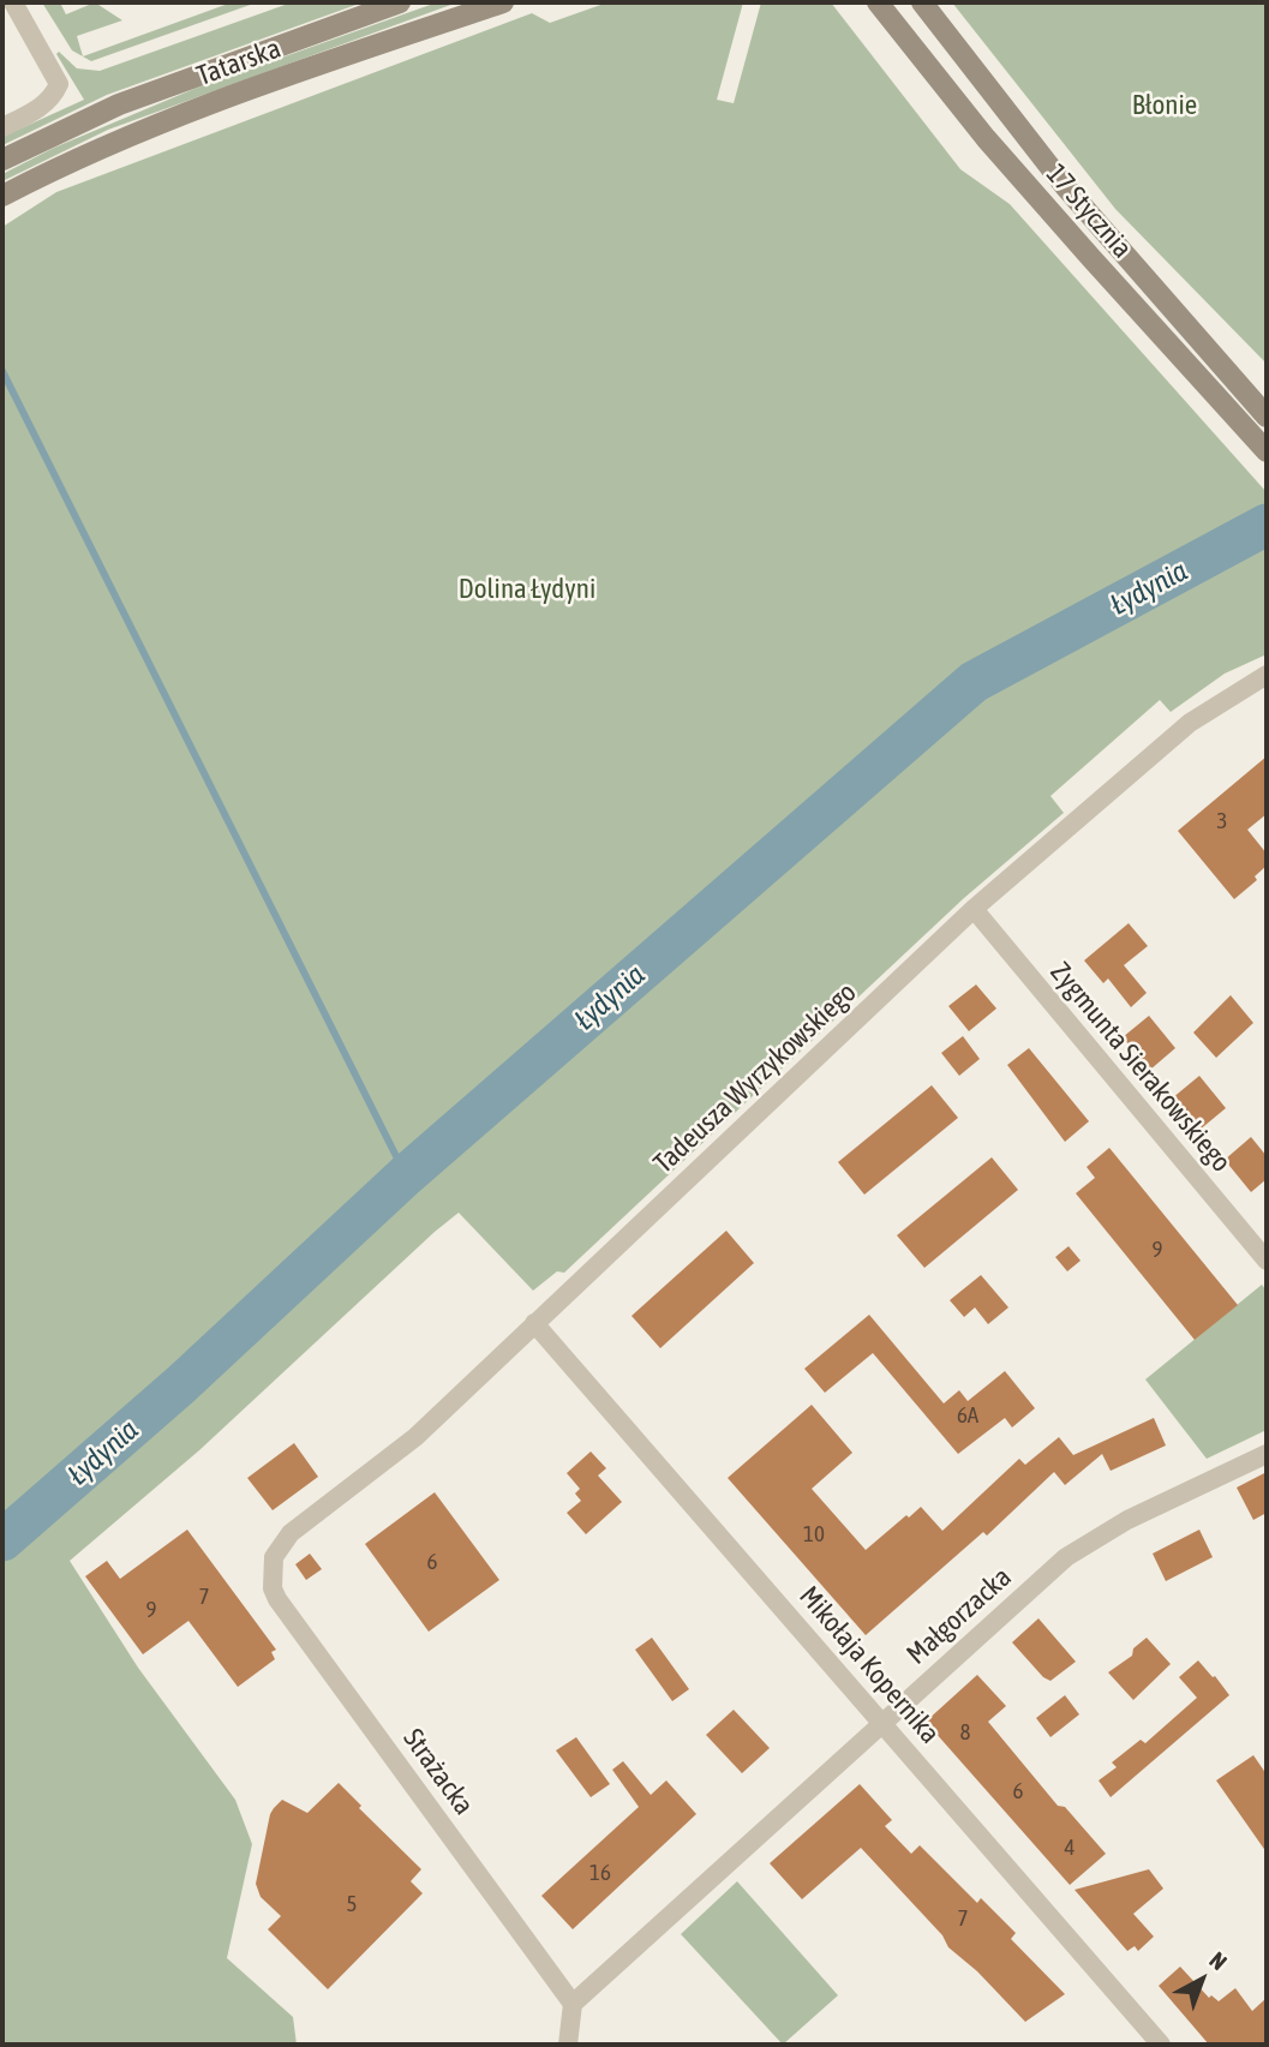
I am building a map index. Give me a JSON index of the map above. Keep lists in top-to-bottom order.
{
  "streets": {
    "main road": ["Tatarska", "17 Stycznia"],
    "street": [
      "Zygmunta Sierakowskiego",
      "Tadeusza Wyrzykowskiego",
      "Małgorzacka",
      "Mikołaja Kopernika",
      "Strażacka"
    ]
  },
  "crossings": [
    ["Zygmunta Sierakowskiego", "Tadeusza Wyrzykowskiego"],
    ["Tadeusza Wyrzykowskiego", "Mikołaja Kopernika"],
    ["Tadeusza Wyrzykowskiego", "Strażacka"],
    ["Małgorzacka", "Mikołaja Kopernika"],
    ["Małgorzacka", "Strażacka"]
  ],
  "water": ["Łydynia"],
  "parks": ["Błonie", "Dolina Łydyni"],
  "house_numbers": [
    "3",
    "9",
    "6A",
    "10",
    "6",
    "7",
    "9",
    "8",
    "6",
    "4",
    "16",
    "5",
    "7"
  ],
  "north": "top right"
}
